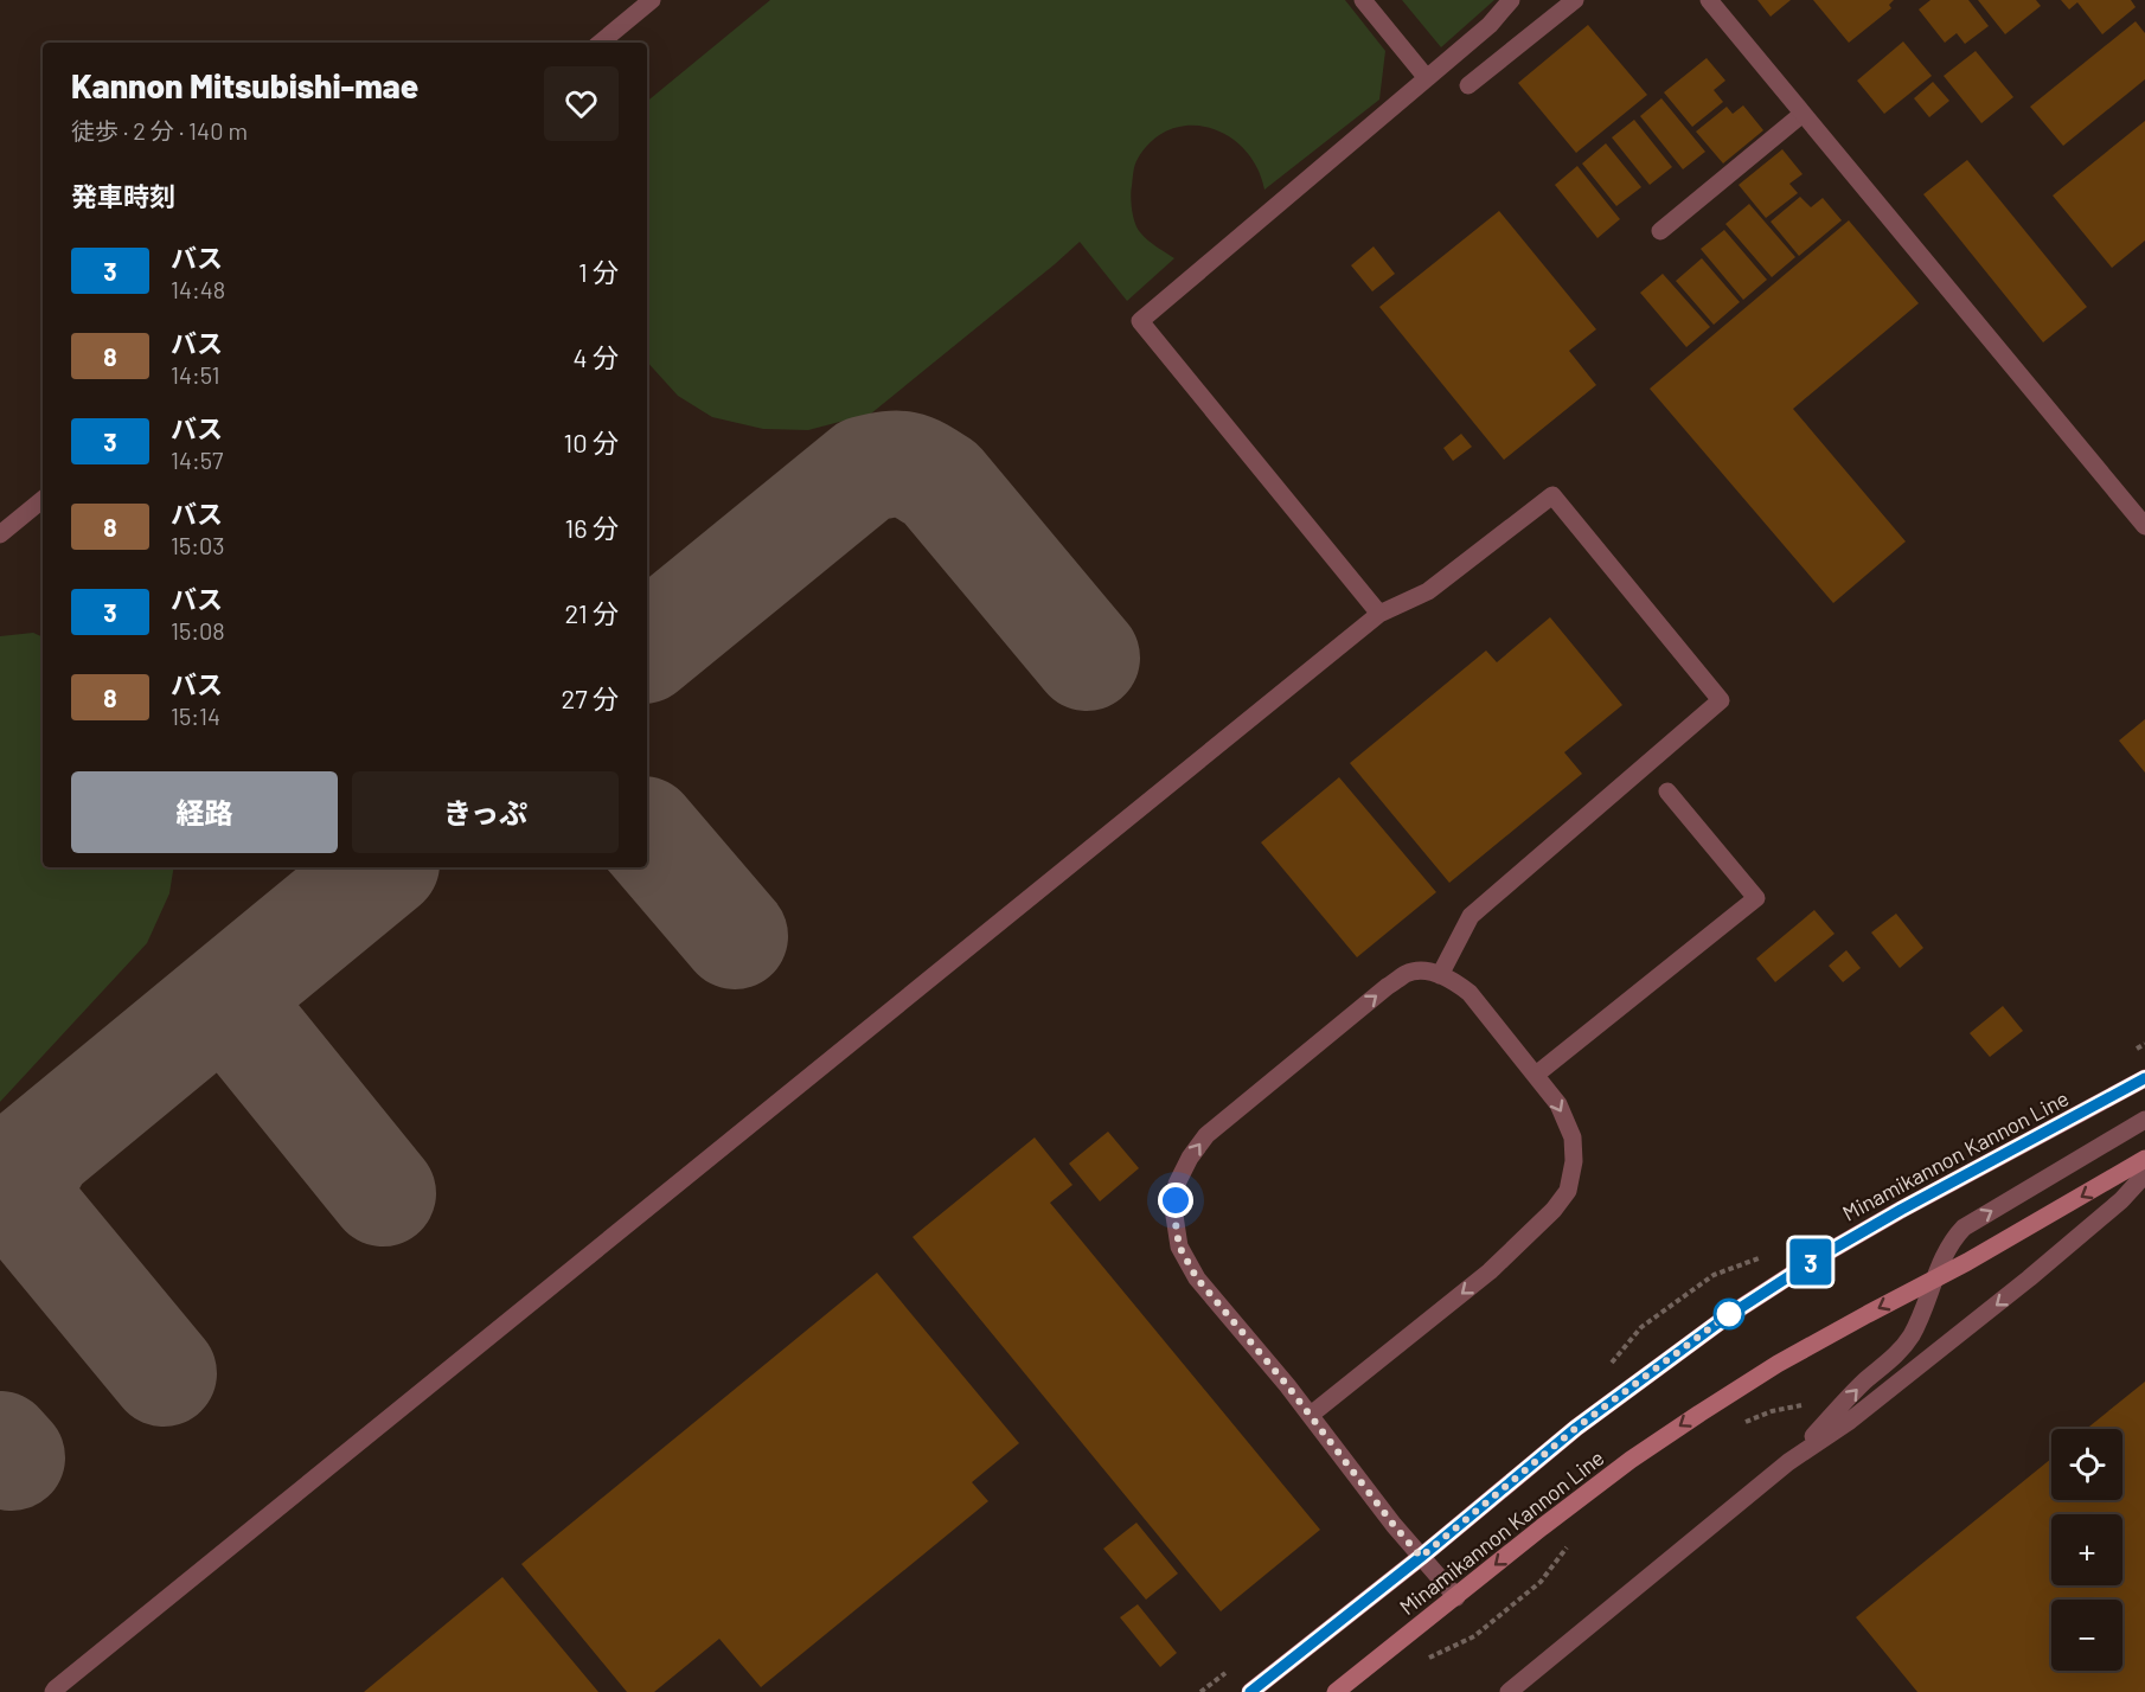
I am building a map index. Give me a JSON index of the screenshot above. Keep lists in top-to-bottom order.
{
  "streets": {
    "main road": ["Minamikannon Kannon Line"]
  },
  "lines": ["bus line 3"],
  "page": {
    "on_map": "3",
    "heading": [
      ["Kannon Mitsubishi-mae", "徒歩 · 2 分 · 140 m"],
      "発車時刻"
    ],
    "list": [
      {
        "mark": "3",
        "name": "バス",
        "note": "14:48",
        "value": "1 分"
      },
      {
        "mark": "8",
        "name": "バス",
        "note": "14:51",
        "value": "4 分"
      },
      {
        "mark": "3",
        "name": "バス",
        "note": "14:57",
        "value": "10 分"
      },
      {
        "mark": "8",
        "name": "バス",
        "note": "15:03",
        "value": "16 分"
      },
      {
        "mark": "3",
        "name": "バス",
        "note": "15:08",
        "value": "21 分"
      },
      {
        "mark": "8",
        "name": "バス",
        "note": "15:14",
        "value": "27 分"
      }
    ],
    "buttons": ["経路", "きっぷ"],
    "map_buttons": ["+", "−"]
  }
}
